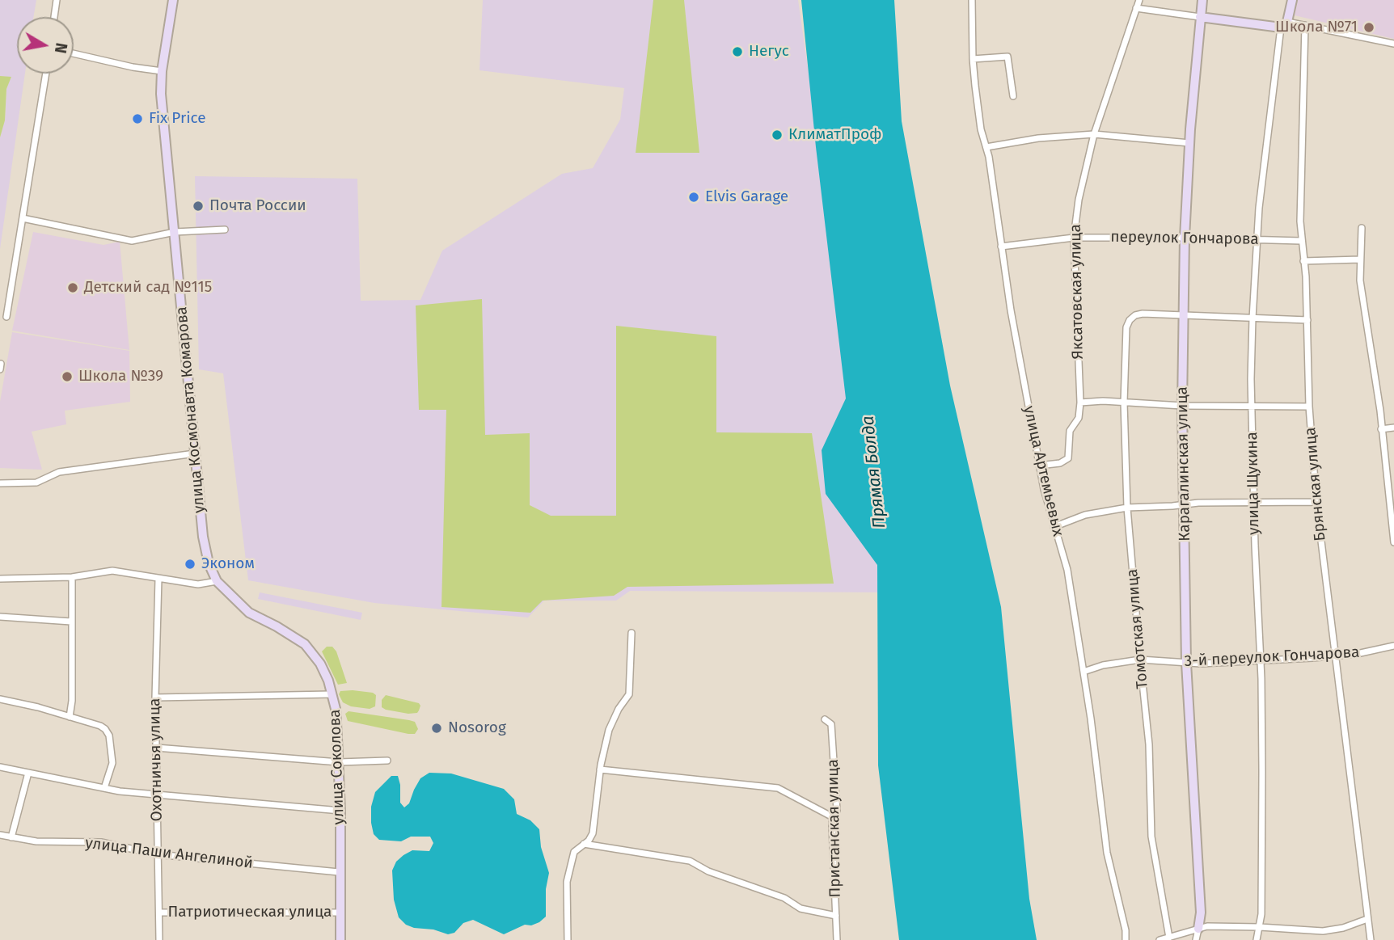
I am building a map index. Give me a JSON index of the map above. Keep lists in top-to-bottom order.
{
  "streets": {
    "street": [
      "переулок Гончарова",
      "Яксатовская улица",
      "улица Космонавта Комарова",
      "Карагалинская улица",
      "улица Артемьевых",
      "улица Щукина",
      "Брянская улица",
      "Томотская улица",
      "3-й переулок Гончарова",
      "Охотничья улица",
      "улица Соколова",
      "Пристанская улица",
      "улица Паши Ангелиной",
      "Патриотическая улица"
    ]
  },
  "crossings": [
    ["переулок Гончарова", "Яксатовская улица"],
    ["переулок Гончарова", "Карагалинская улица"],
    ["переулок Гончарова", "улица Артемьевых"],
    ["переулок Гончарова", "улица Щукина"],
    ["переулок Гончарова", "Брянская улица"],
    ["Яксатовская улица", "улица Артемьевых"],
    ["улица Космонавта Комарова", "улица Соколова"],
    ["Карагалинская улица", "Томотская улица"],
    ["Карагалинская улица", "3-й переулок Гончарова"],
    ["улица Артемьевых", "3-й переулок Гончарова"],
    ["улица Щукина", "3-й переулок Гончарова"],
    ["Брянская улица", "3-й переулок Гончарова"],
    ["Томотская улица", "3-й переулок Гончарова"],
    ["Охотничья улица", "улица Паши Ангелиной"],
    ["Охотничья улица", "Патриотическая улица"],
    ["улица Соколова", "улица Паши Ангелиной"],
    ["улица Соколова", "Патриотическая улица"]
  ],
  "water": ["Прямая Болда"],
  "places": [
    "Школа №71",
    "Негус",
    "Fix Price",
    "КлиматПроф",
    "Elvis Garage",
    "Почта России",
    "Детский сад №115",
    "Школа №39",
    "Эконом",
    "Nosorog"
  ],
  "north": "right"
}
